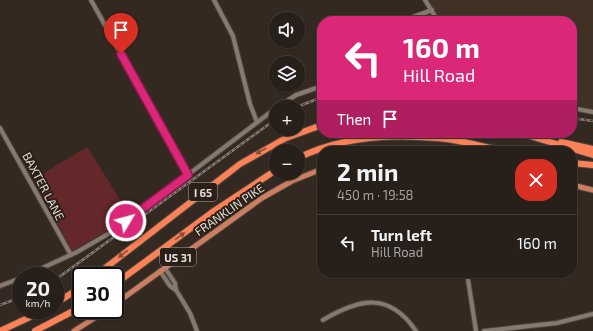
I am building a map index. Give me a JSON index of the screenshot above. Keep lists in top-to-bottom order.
{
  "streets": {
    "highway": ["I 65"],
    "main road": ["FRANKLIN PIKE", "US 31"],
    "street": ["BAXTER LANE"]
  },
  "page": {
    "map_buttons": ["+", "−"],
    "turn": ["160 m", "Hill Road"],
    "then": "Then",
    "heading": ["2 min", "450 m · 19:58"],
    "list": [
      {
        "name": "Turn left",
        "note": "Hill Road",
        "value": "160 m"
      }
    ],
    "speed": "20 km/h",
    "limit": "30"
  }
}
